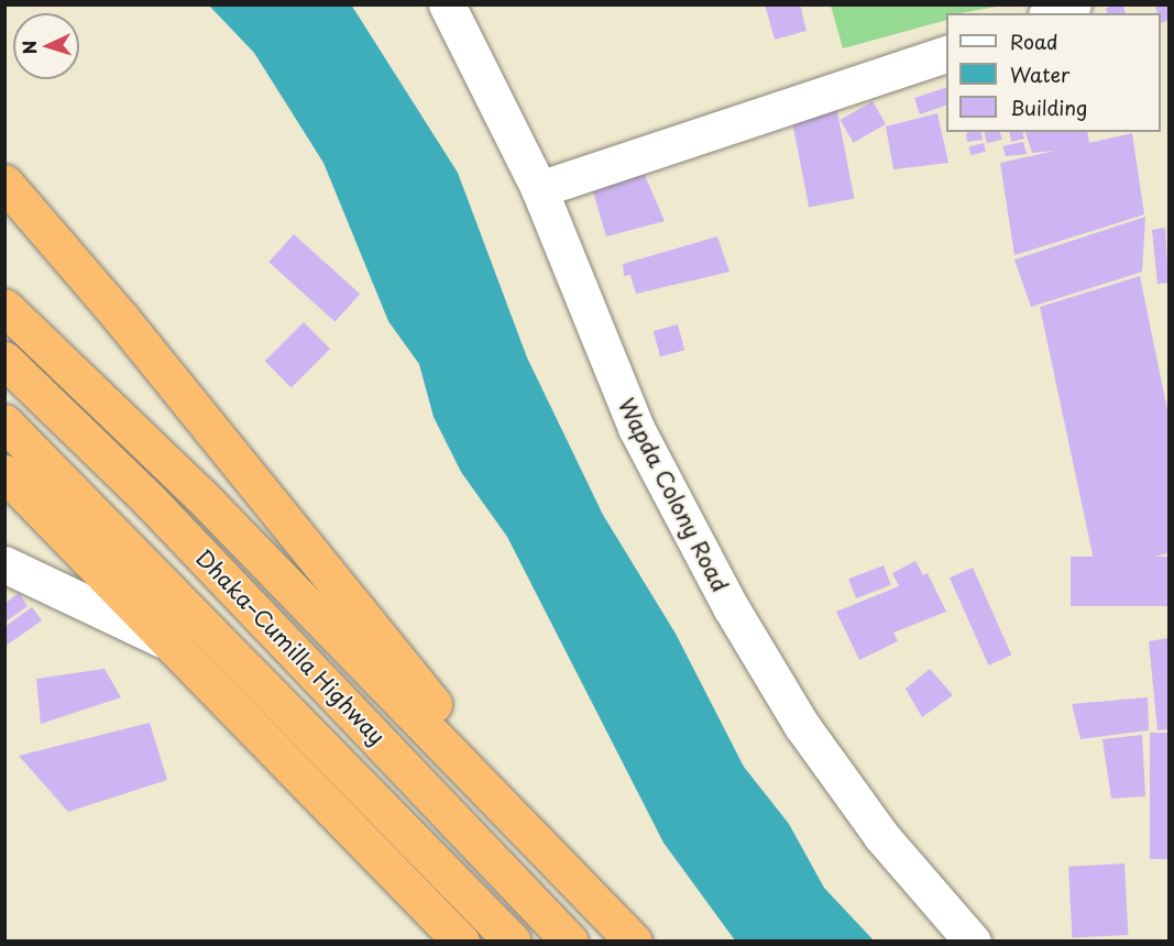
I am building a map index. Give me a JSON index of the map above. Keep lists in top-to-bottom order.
{
  "streets": {
    "highway": ["Dhaka–Cumilla Highway"],
    "street": ["Wapda Colony Road"]
  },
  "legend": ["Road", "Water", "Building"],
  "north": "left"
}
